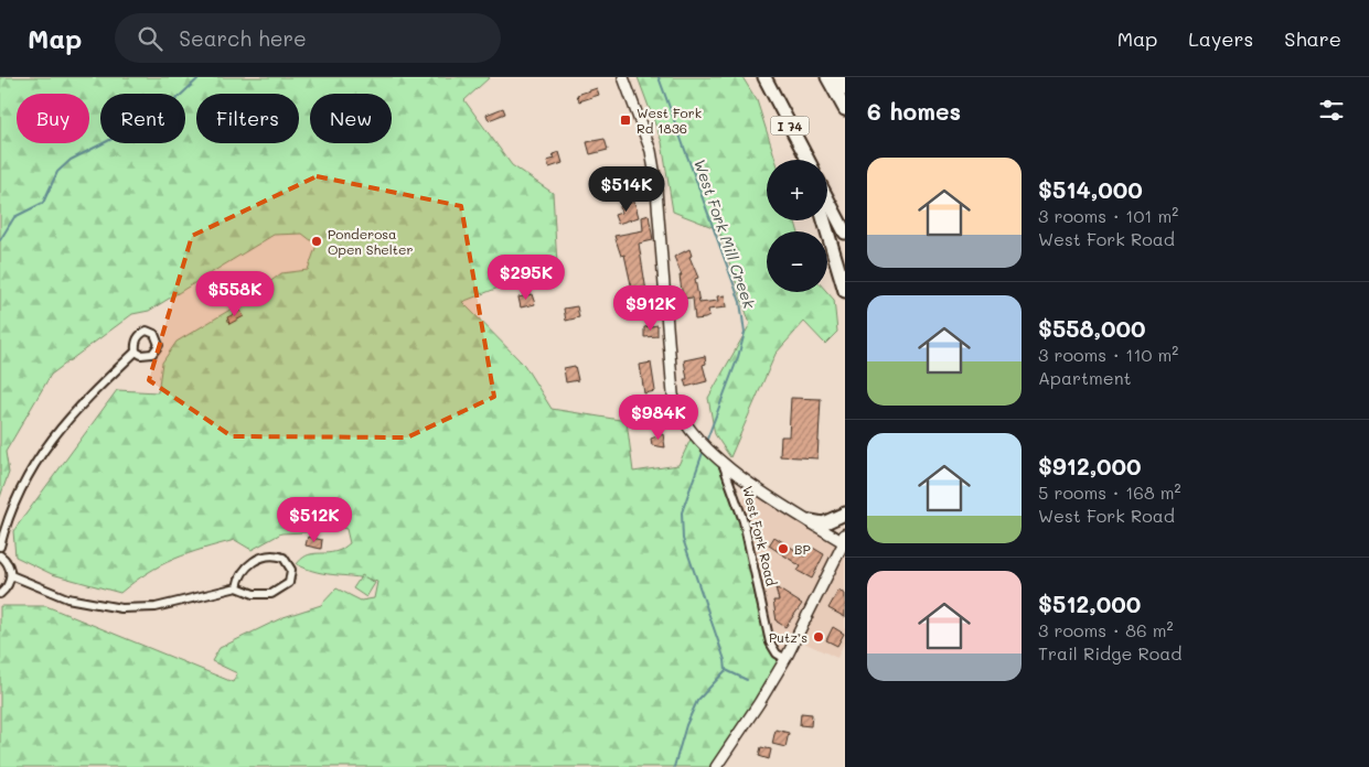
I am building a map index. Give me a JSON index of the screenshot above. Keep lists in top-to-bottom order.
{
  "streets": {
    "highway": ["I 74"],
    "street": ["West Fork Road"]
  },
  "water": ["West Fork Mill Creek"],
  "places": {
    "transit": ["West Fork Rd 1836"],
    "other": ["Ponderosa Open Shelter", "BP", "Putz’s"]
  },
  "page": {
    "header": "Map",
    "search": "Search here",
    "nav": ["Map", "Layers", "Share"],
    "heading": "6 homes",
    "chip": [
      "Buy",
      "Rent",
      "Filters",
      "New"
    ],
    "list": [
      {
        "name": "$514,000",
        "note": "3 rooms · 101 m² · West Fork Road"
      },
      {
        "name": "$558,000",
        "note": "3 rooms · 110 m² · Apartment"
      },
      {
        "name": "$912,000",
        "note": "5 rooms · 168 m² · West Fork Road"
      },
      {
        "name": "$512,000",
        "note": "3 rooms · 86 m² · Trail Ridge Road"
      }
    ],
    "map_buttons": ["+", "−"],
    "price": [
      "$514K",
      "$295K",
      "$558K",
      "$912K",
      "$984K",
      "$512K"
    ]
  }
}
